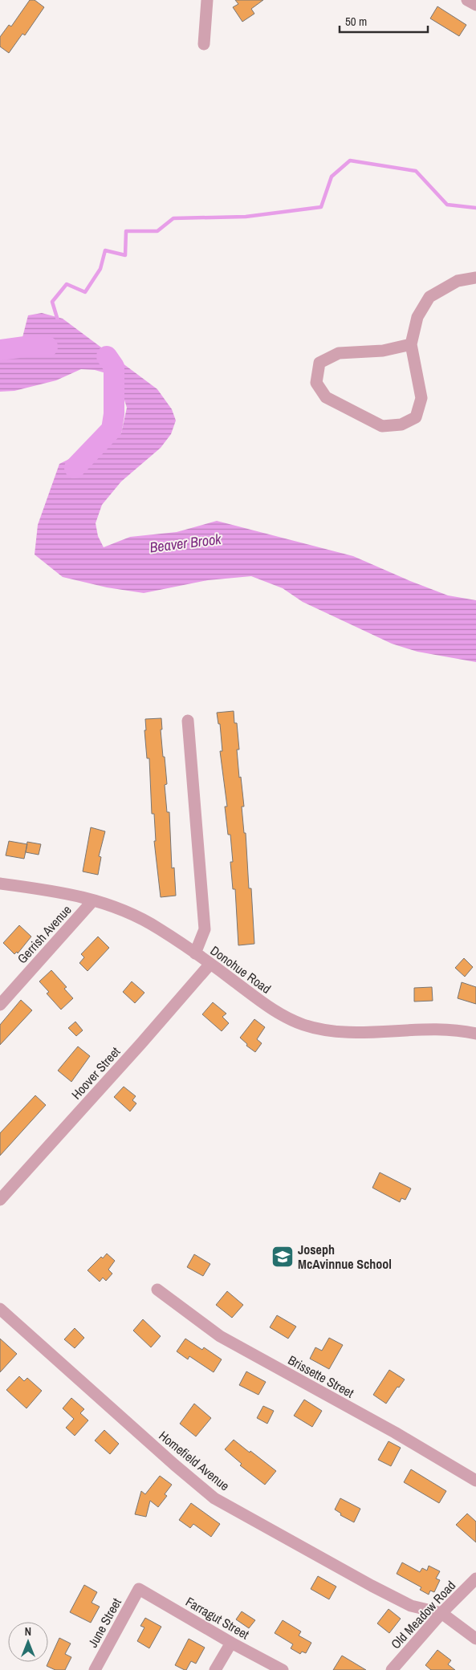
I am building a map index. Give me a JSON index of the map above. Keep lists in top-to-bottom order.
{
  "streets": {
    "street": [
      "Gerrish Avenue",
      "Donohue Road",
      "Hoover Street",
      "Brissette Street",
      "Homefield Avenue",
      "Old Meadow Road",
      "Farragut Street",
      "June Street"
    ]
  },
  "crossings": [
    ["Gerrish Avenue", "Donohue Road"],
    ["Donohue Road", "Hoover Street"],
    ["Homefield Avenue", "Old Meadow Road"],
    ["Farragut Street", "June Street"]
  ],
  "water": ["Beaver Brook"],
  "places": {
    "school or university": ["Joseph McAvinnue School"]
  },
  "scale_bar": "50 m",
  "north": "top"
}
